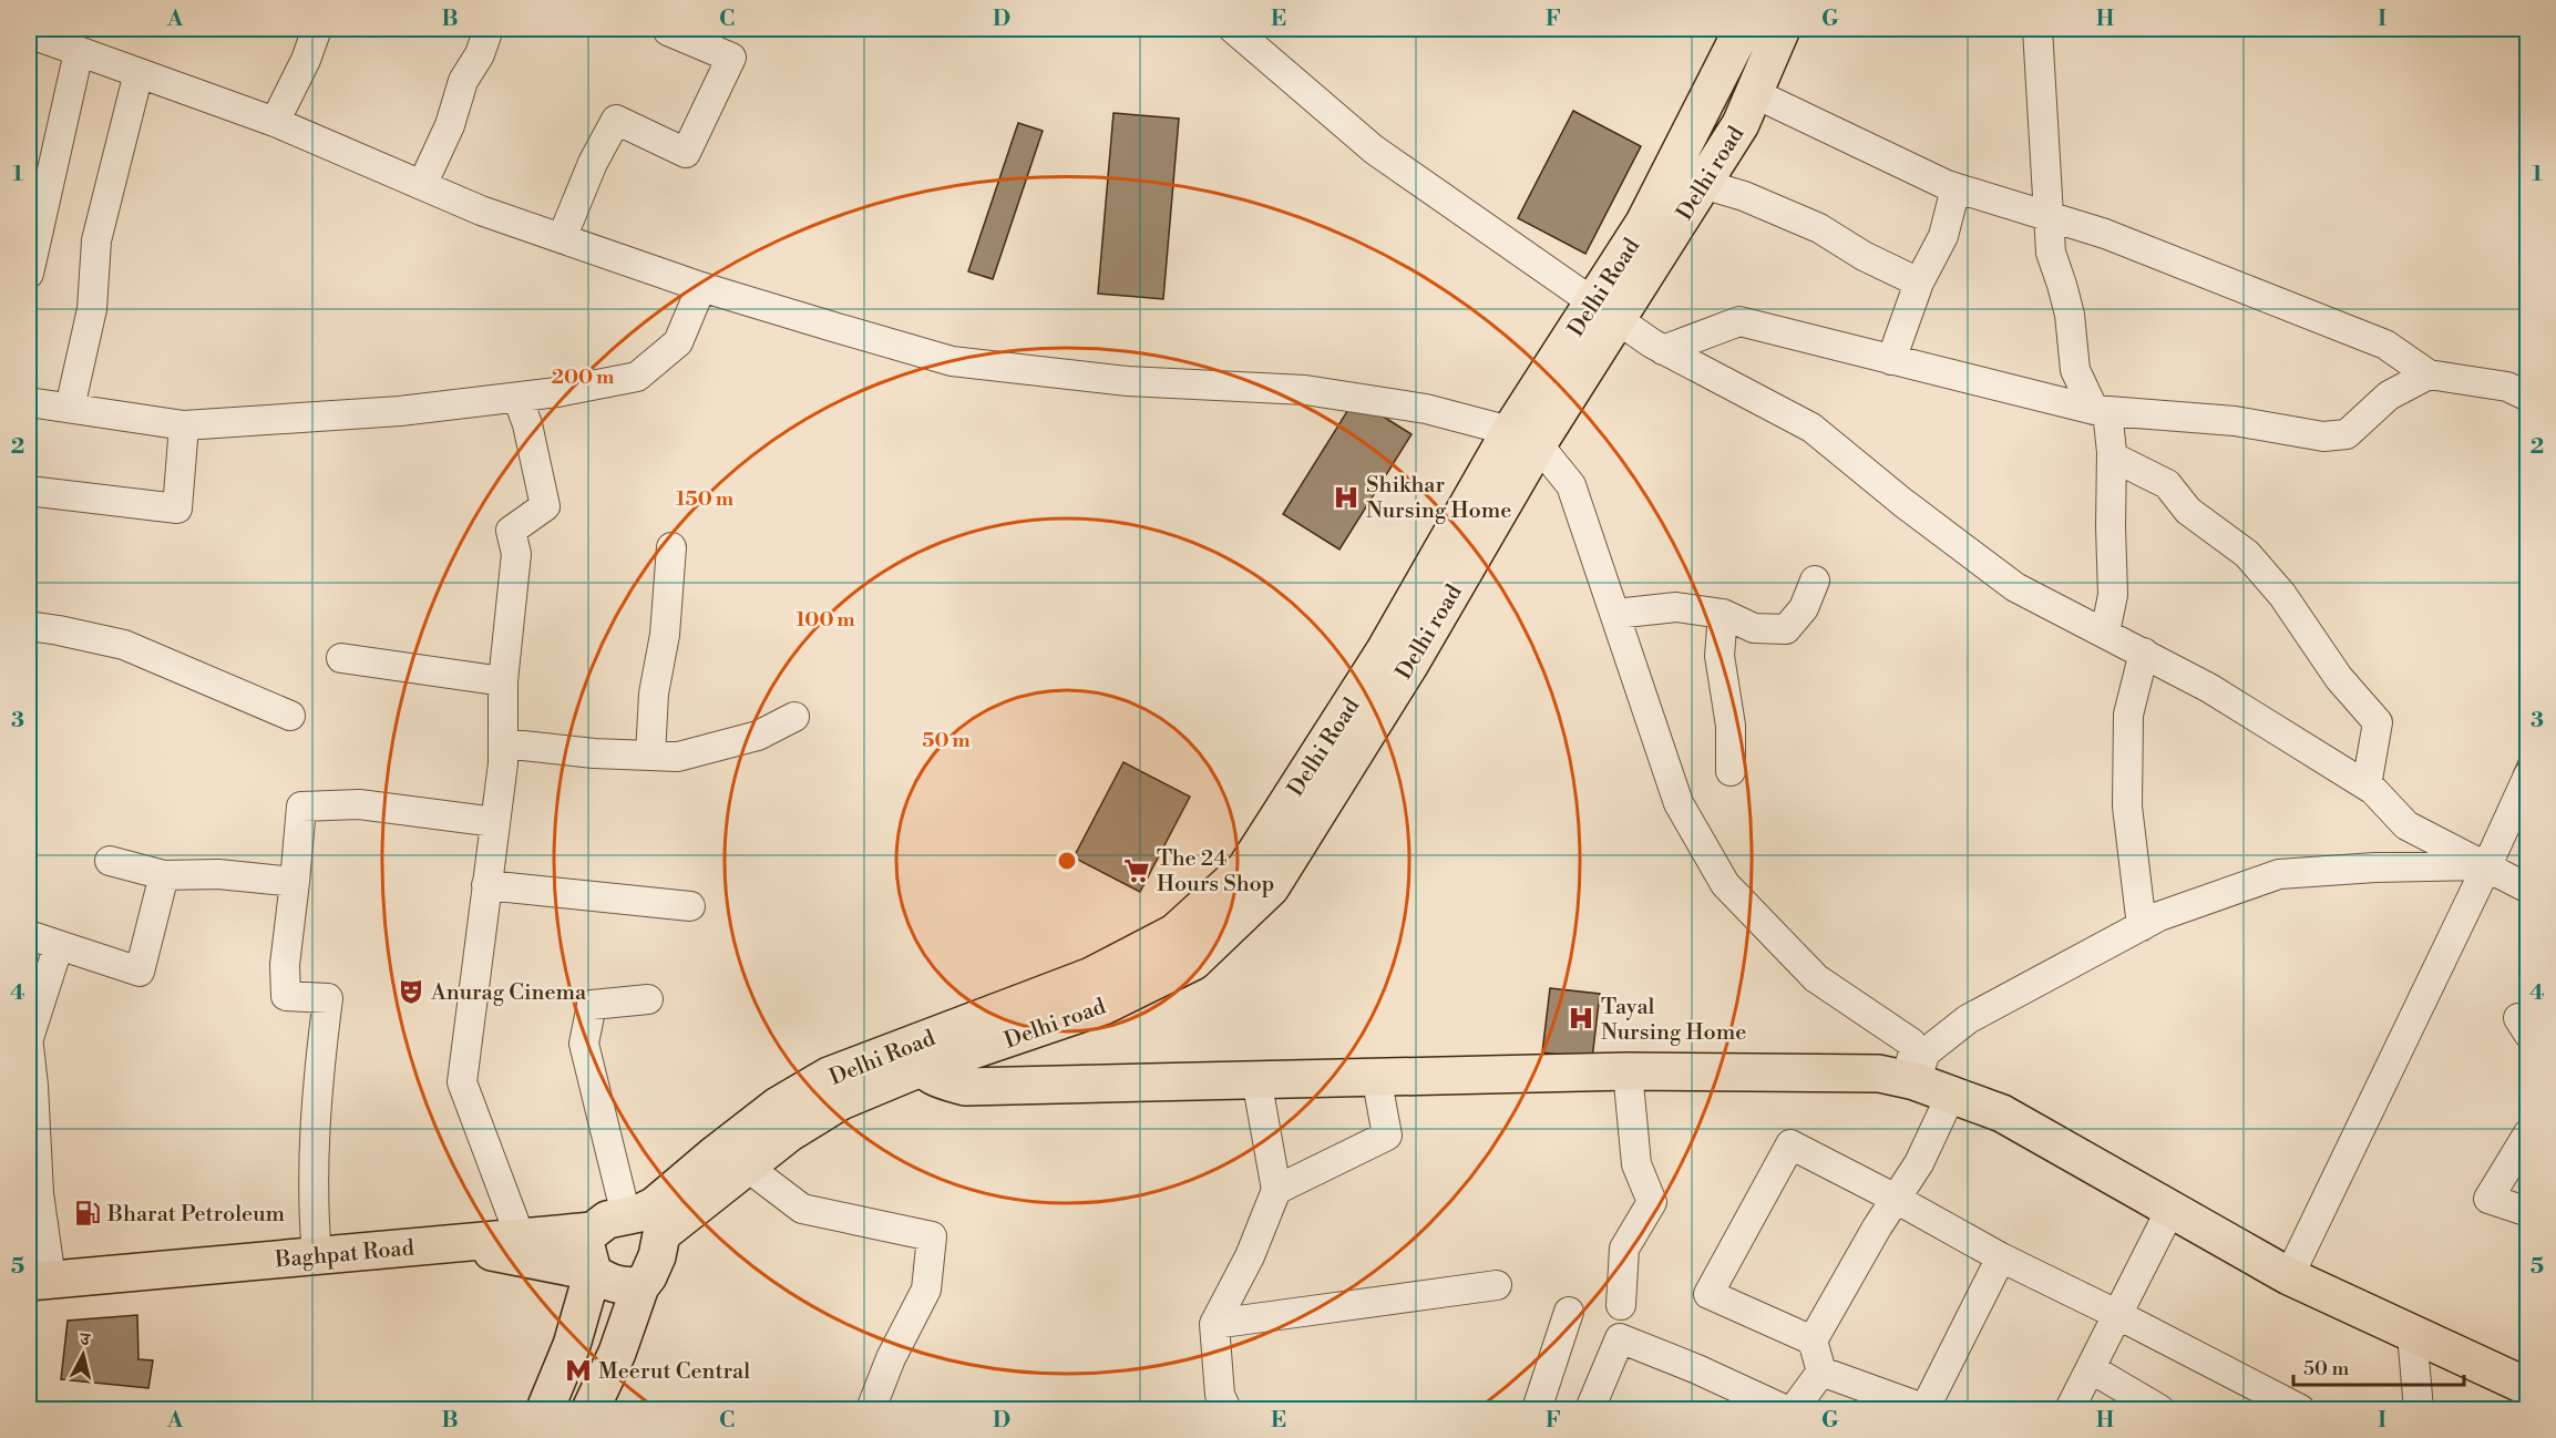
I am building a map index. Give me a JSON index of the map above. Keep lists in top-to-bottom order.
{
  "streets": {
    "main road": ["Delhi road", "Delhi Road", "Baghpat Road"]
  },
  "crossings": [
    ["Delhi road", "Delhi Road"],
    ["Delhi Road", "Baghpat Road"]
  ],
  "places": {
    "hospital": ["Shikhar Nursing Home", "Tayal Nursing Home"],
    "supermarket": ["The 24 Hours Shop"],
    "theatre": ["Anurag Cinema"],
    "fuel station": ["Bharat Petroleum"],
    "metro station": ["Meerut Central"]
  },
  "scale_bar": "50 m",
  "north": "top",
  "grid": {
    "columns": [
      "A",
      "B",
      "C",
      "D",
      "E",
      "F",
      "G",
      "H",
      "I"
    ],
    "rows": [
      "1",
      "2",
      "3",
      "4",
      "5"
    ]
  },
  "rings": [
    "200 m",
    "150 m",
    "100 m",
    "50 m"
  ]
}
